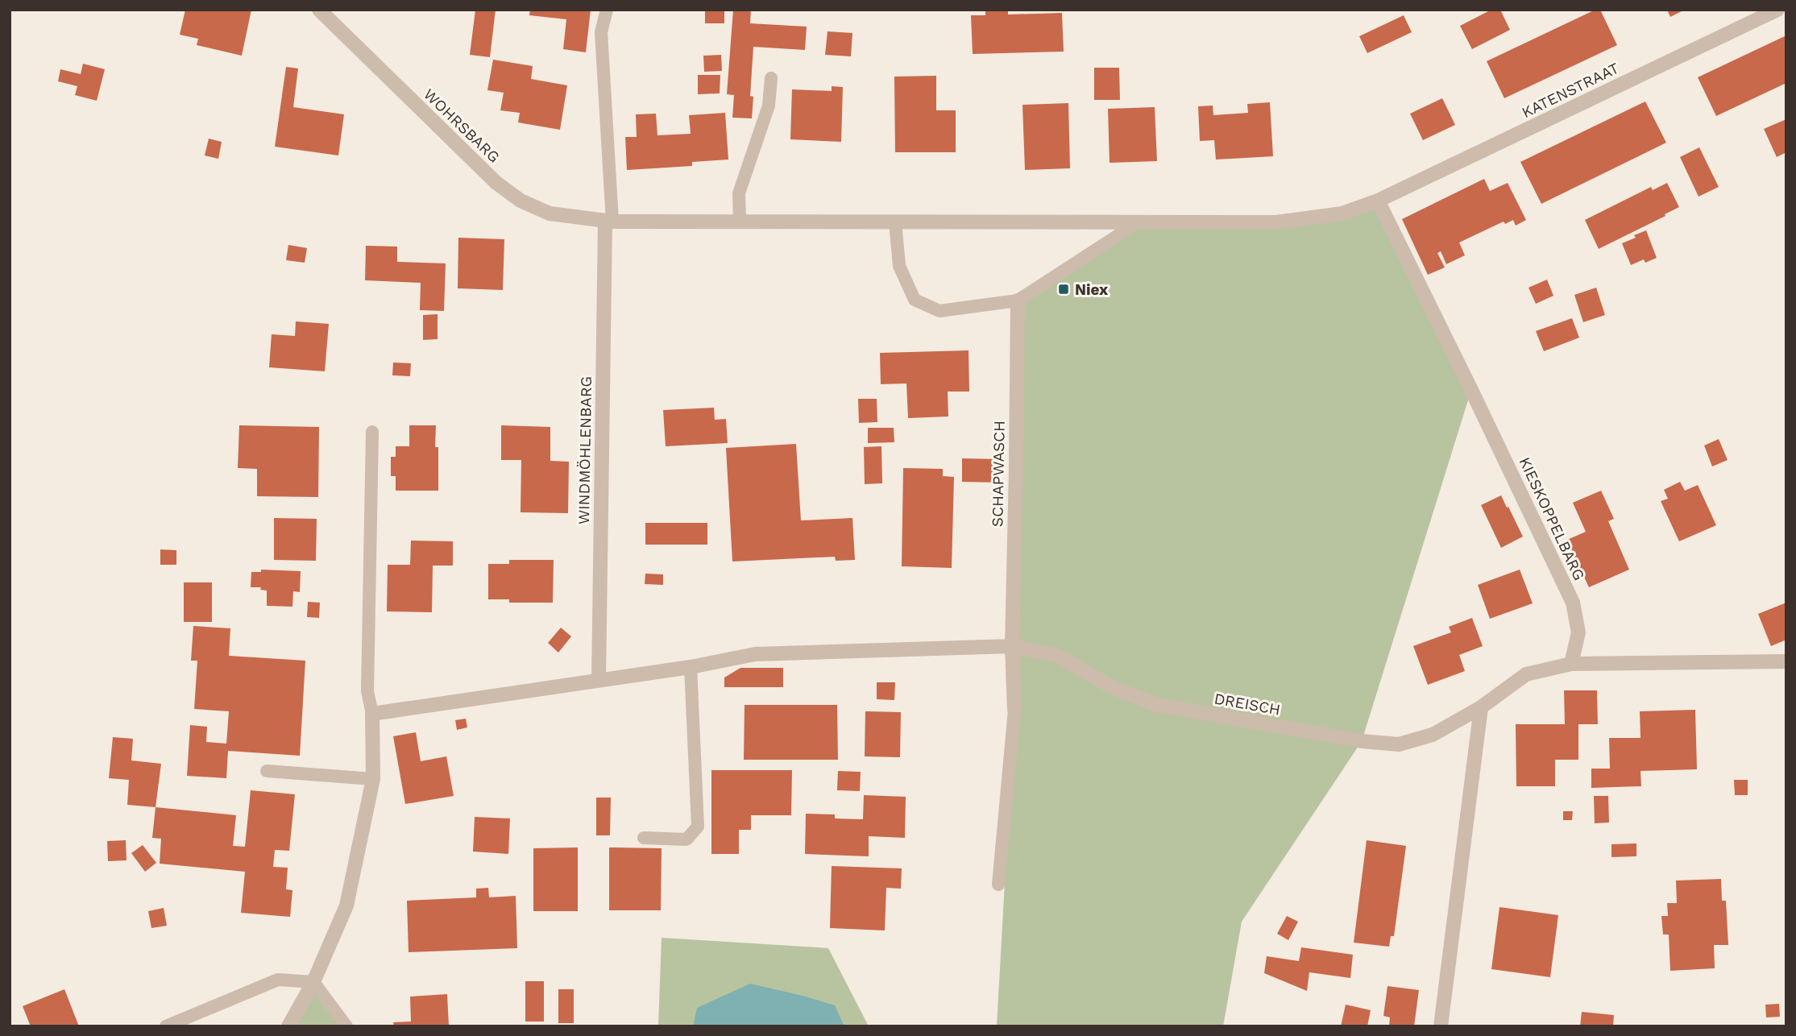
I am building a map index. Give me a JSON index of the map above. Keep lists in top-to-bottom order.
{
  "streets": {
    "street": [
      "KATENSTRAAT",
      "WOHRSBARG",
      "WINDMÖHLENBARG",
      "SCHAPWASCH",
      "KIESKOPPELBARG",
      "DREISCH"
    ]
  },
  "crossings": [
    ["KATENSTRAAT", "KIESKOPPELBARG"],
    ["WOHRSBARG", "WINDMÖHLENBARG"],
    ["SCHAPWASCH", "DREISCH"],
    ["KIESKOPPELBARG", "DREISCH"]
  ],
  "places": {
    "transit": ["Niex"]
  }
}
